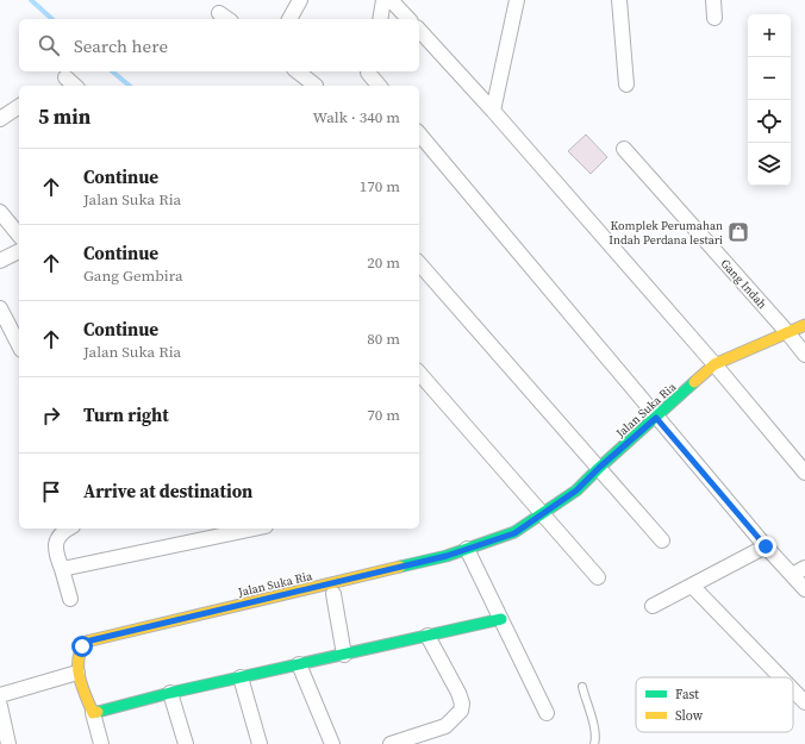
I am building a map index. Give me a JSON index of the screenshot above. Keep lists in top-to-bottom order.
{
  "streets": {
    "street": ["Gang Indah", "Jalan Suka Ria"]
  },
  "crossings": [
    ["Gang Indah", "Jalan Suka Ria"]
  ],
  "places": {
    "shop": ["Komplek Perumahan Indah Perdana lestari"]
  },
  "legend": ["Fast", "Slow"],
  "page": {
    "map_buttons": ["+", "−"],
    "search": "Search here",
    "heading": ["5 min", "Walk · 340 m"],
    "list": [
      ["Continue", "Jalan Suka Ria", "170 m"],
      ["Continue", "Gang Gembira", "20 m"],
      ["Continue", "Jalan Suka Ria", "80 m"],
      ["Turn right", "70 m"],
      "Arrive at destination"
    ]
  }
}
